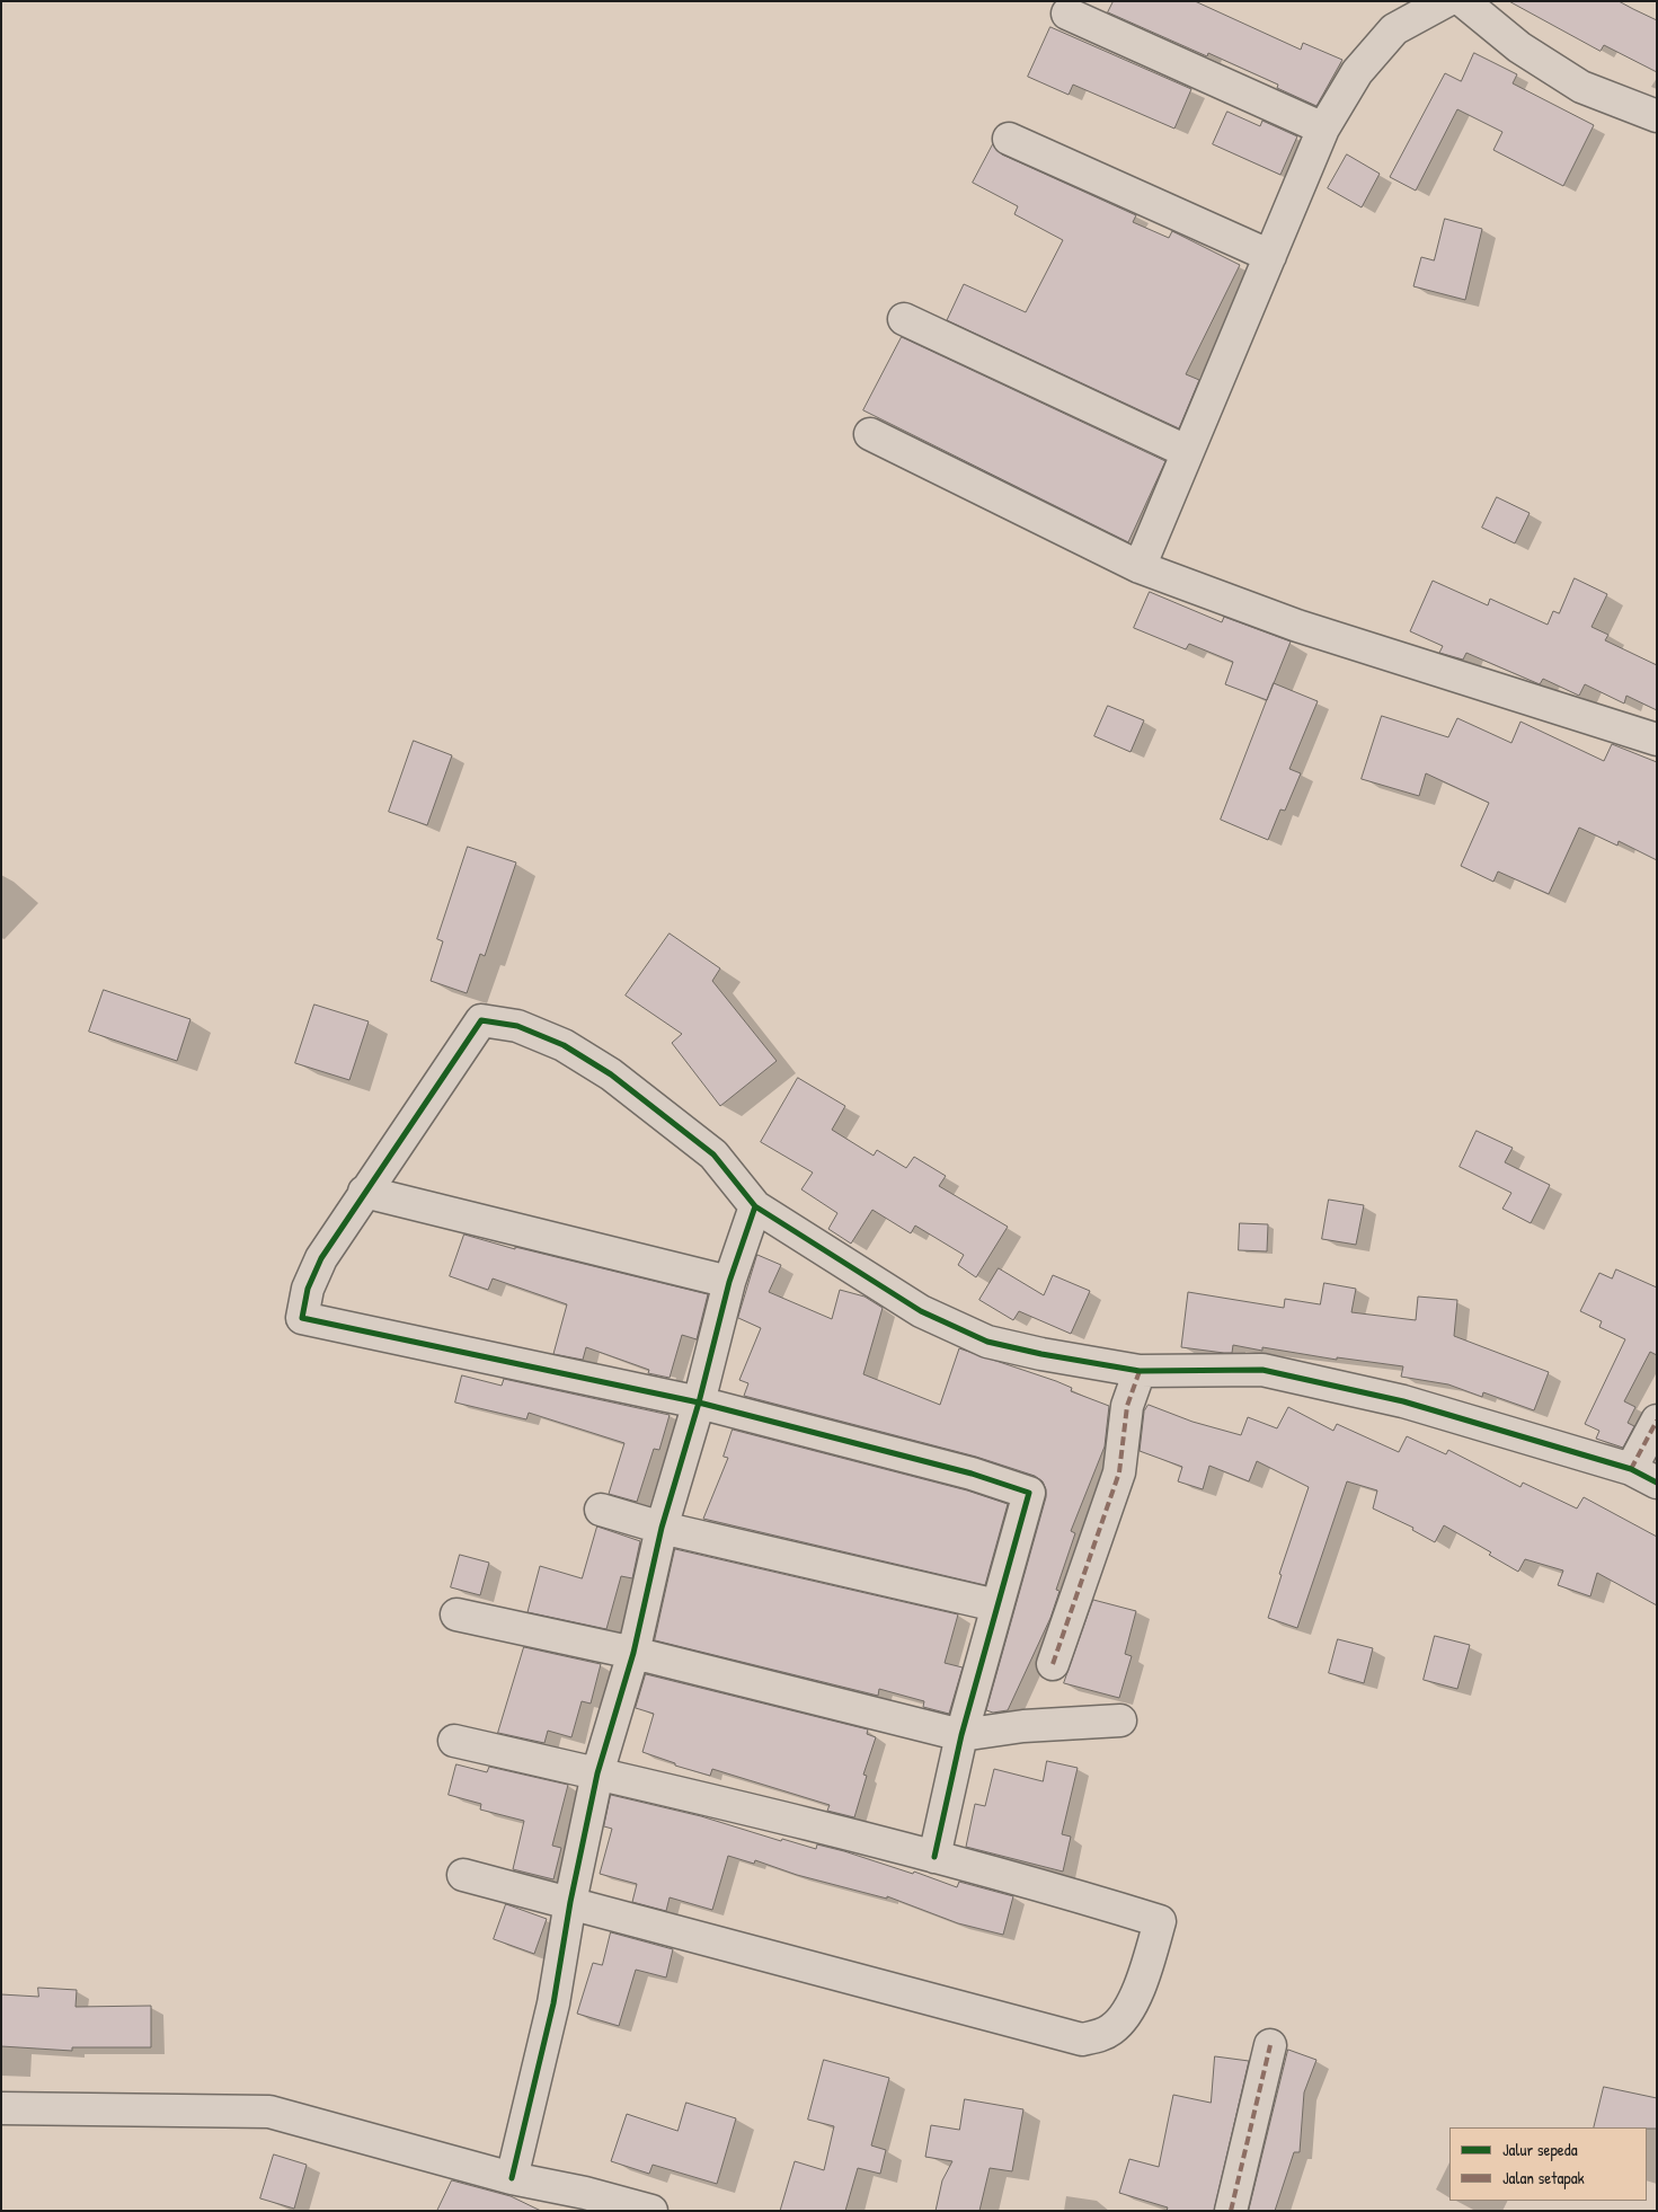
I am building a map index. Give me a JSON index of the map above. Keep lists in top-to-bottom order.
{
  "legend": ["Jalur sepeda", "Jalan setapak"]
}
